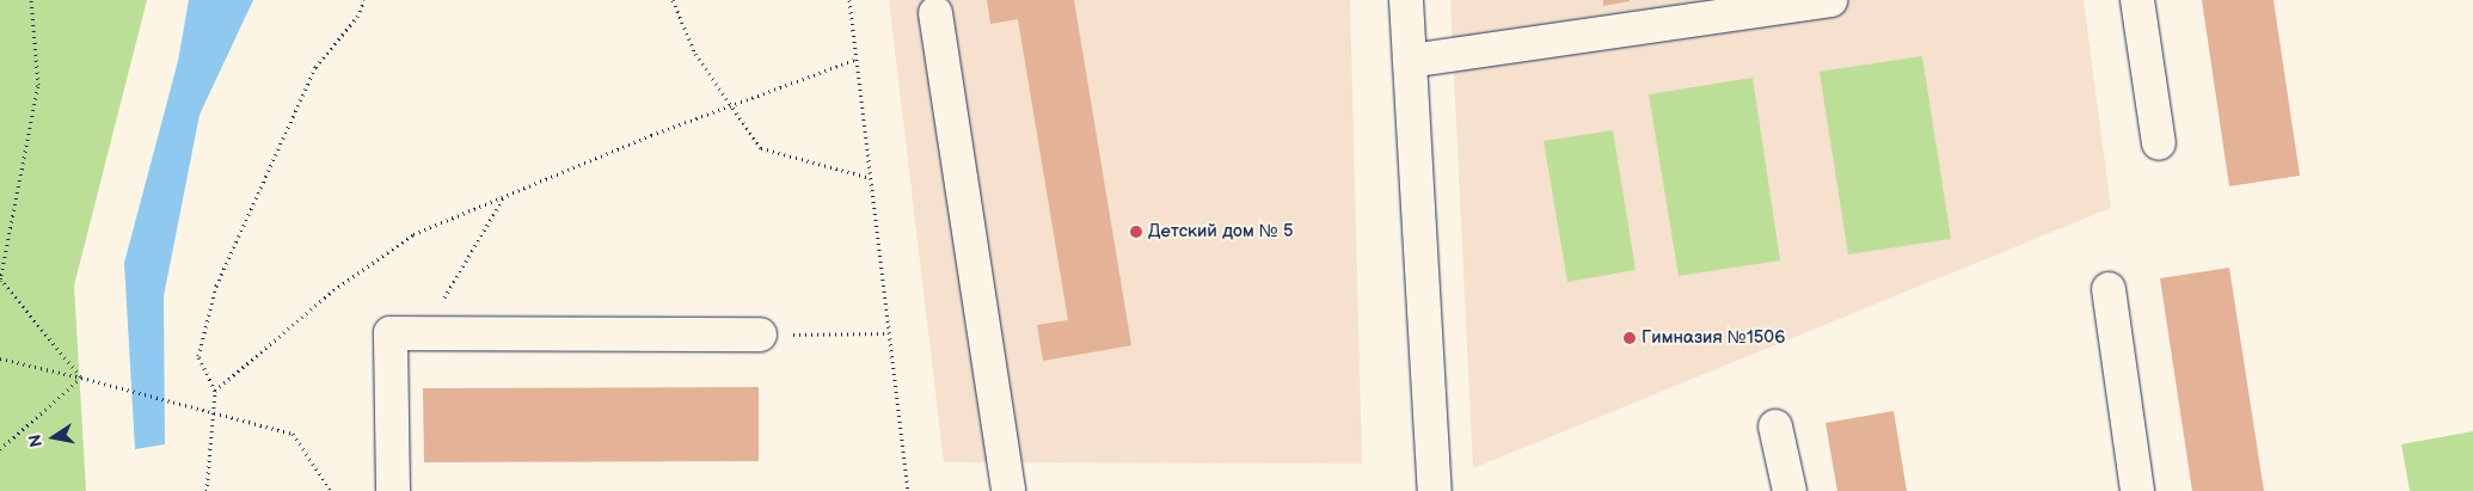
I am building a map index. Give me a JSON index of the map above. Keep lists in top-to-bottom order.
{
  "places": ["Детский дом № 5", "Гимназия №1506"],
  "north": "left"
}
